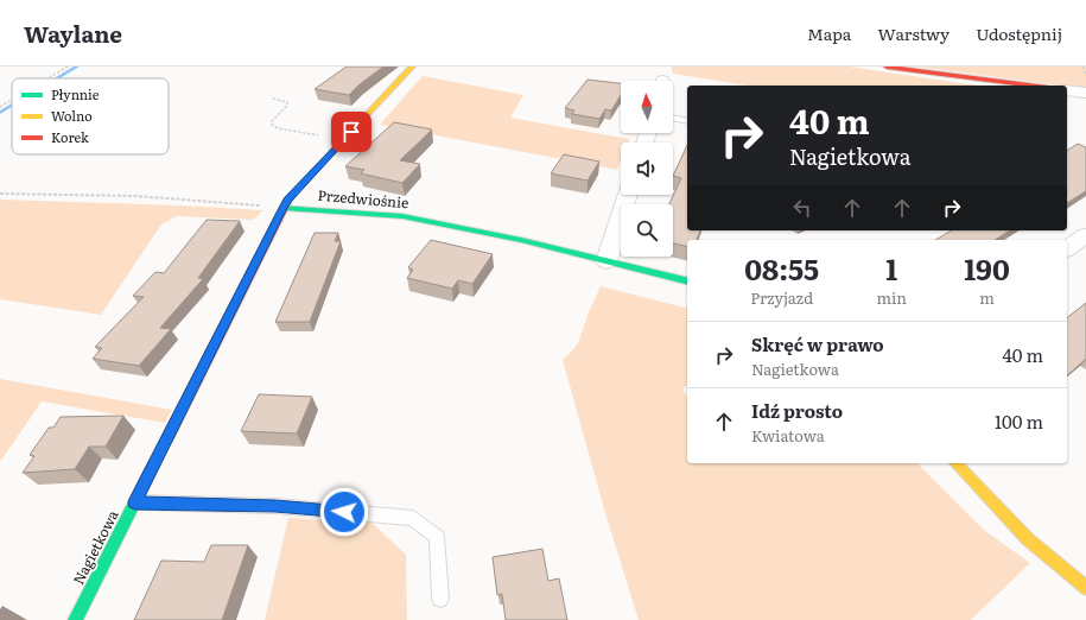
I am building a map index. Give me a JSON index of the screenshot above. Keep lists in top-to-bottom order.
{
  "streets": {
    "street": ["Przedwiośnie", "Nagietkowa"]
  },
  "crossings": [
    ["Przedwiośnie", "Nagietkowa"]
  ],
  "legend": ["Płynnie", "Wolno", "Korek"],
  "north": "top",
  "page": {
    "header": "Waylane",
    "nav": ["Mapa", "Warstwy", "Udostępnij"],
    "turn": ["40 m", "Nagietkowa"],
    "eta": [
      "08:55",
      "Przyjazd",
      "1",
      "min",
      "190",
      "m"
    ],
    "list": [
      {
        "name": "Skręć w prawo",
        "note": "Nagietkowa",
        "value": "40 m"
      },
      {
        "name": "Idź prosto",
        "note": "Kwiatowa",
        "value": "100 m"
      }
    ]
  }
}
